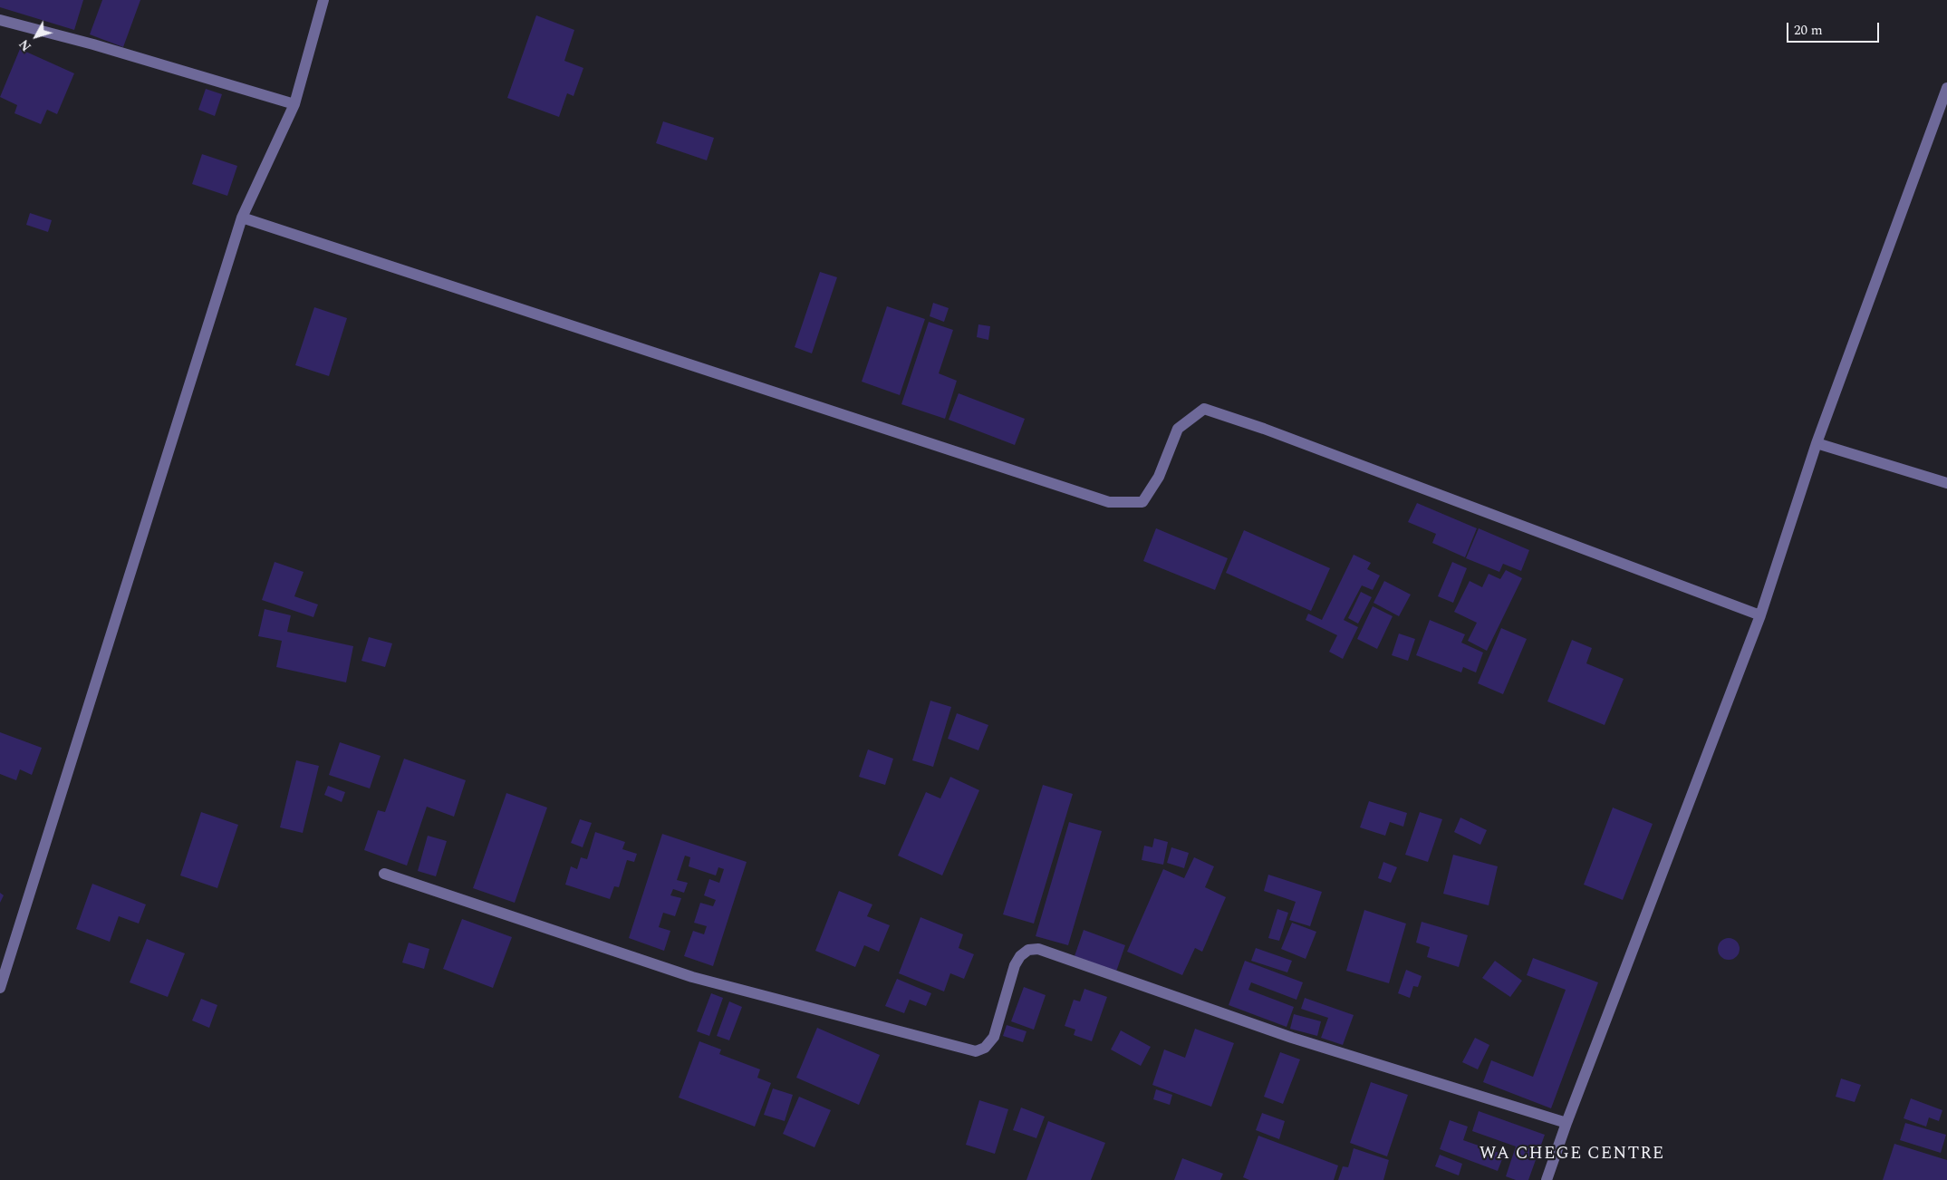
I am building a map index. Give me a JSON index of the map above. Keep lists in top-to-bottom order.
{
  "districts": ["WA CHEGE CENTRE"],
  "scale_bar": "20 m",
  "north": "bottom left"
}
